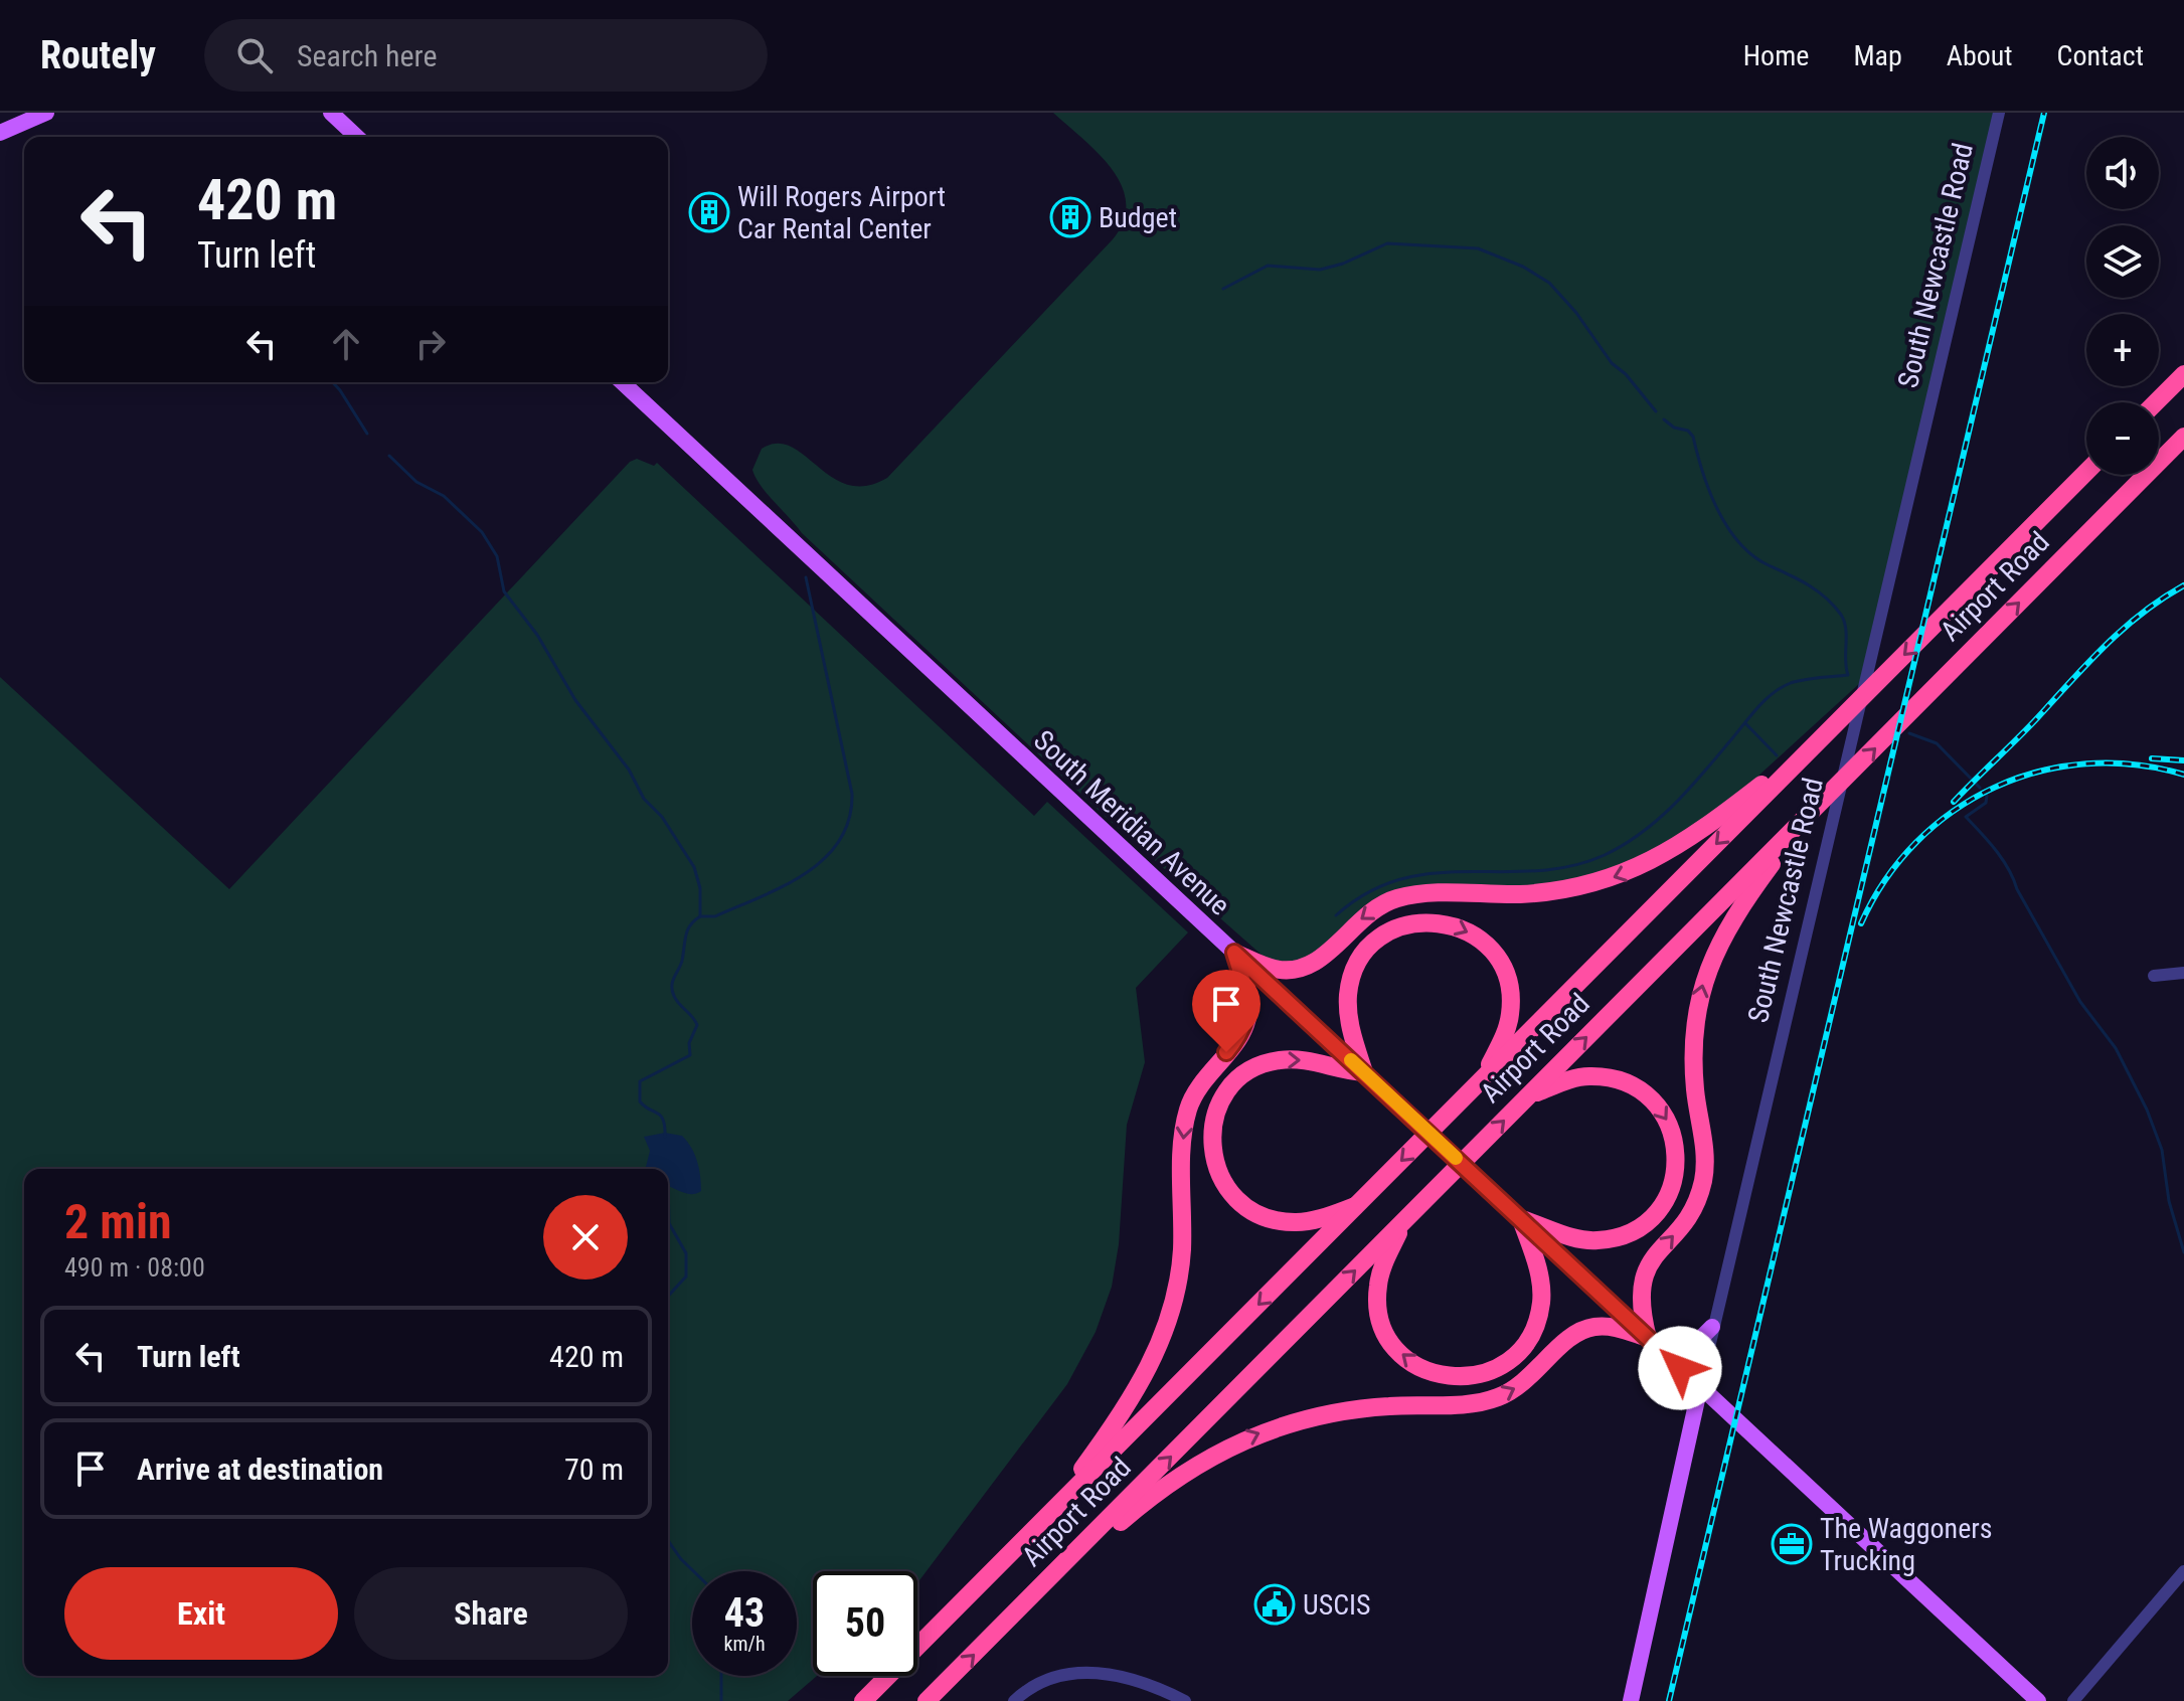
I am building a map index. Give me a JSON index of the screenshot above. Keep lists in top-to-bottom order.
{
  "streets": {
    "highway": ["Airport Road"],
    "main road": ["South Newcastle Road", "South Meridian Avenue"]
  },
  "crossings": [
    ["South Newcastle Road", "South Meridian Avenue"]
  ],
  "places": {
    "building": ["Will Rogers Airport Car Rental Center", "Budget"],
    "office": ["The Waggoners Trucking"],
    "public building": ["USCIS"]
  },
  "page": {
    "header": "Routely",
    "search": "Search here",
    "nav": [
      "Home",
      "Map",
      "About",
      "Contact"
    ],
    "map_buttons": ["+", "−"],
    "turn": ["420 m", "Turn left"],
    "heading": ["2 min", "490 m · 08:00"],
    "list": [
      {
        "name": "Turn left",
        "value": "420 m"
      },
      {
        "name": "Arrive at destination",
        "value": "70 m"
      }
    ],
    "buttons": ["Exit", "Share"],
    "speed": "43 km/h",
    "limit": "50"
  }
}
